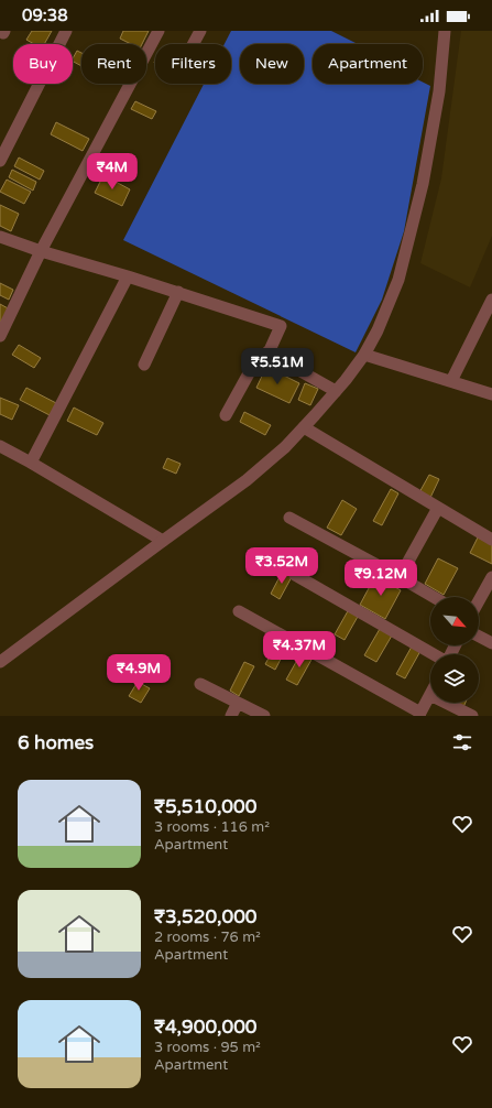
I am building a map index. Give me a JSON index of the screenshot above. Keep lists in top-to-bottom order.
{
  "north": "bottom right",
  "page": {
    "status": "09:38",
    "chip": [
      "Buy",
      "Rent",
      "Filters",
      "New",
      "Apartment"
    ],
    "price": [
      "₹4M",
      "₹5.51M",
      "₹3.52M",
      "₹9.12M",
      "₹4.37M",
      "₹4.9M"
    ],
    "heading": "6 homes",
    "list": [
      {
        "name": "₹5,510,000",
        "note": "3 rooms · 116 m² · Apartment"
      },
      {
        "name": "₹3,520,000",
        "note": "2 rooms · 76 m² · Apartment"
      },
      {
        "name": "₹4,900,000",
        "note": "3 rooms · 95 m² · Apartment"
      }
    ]
  }
}
